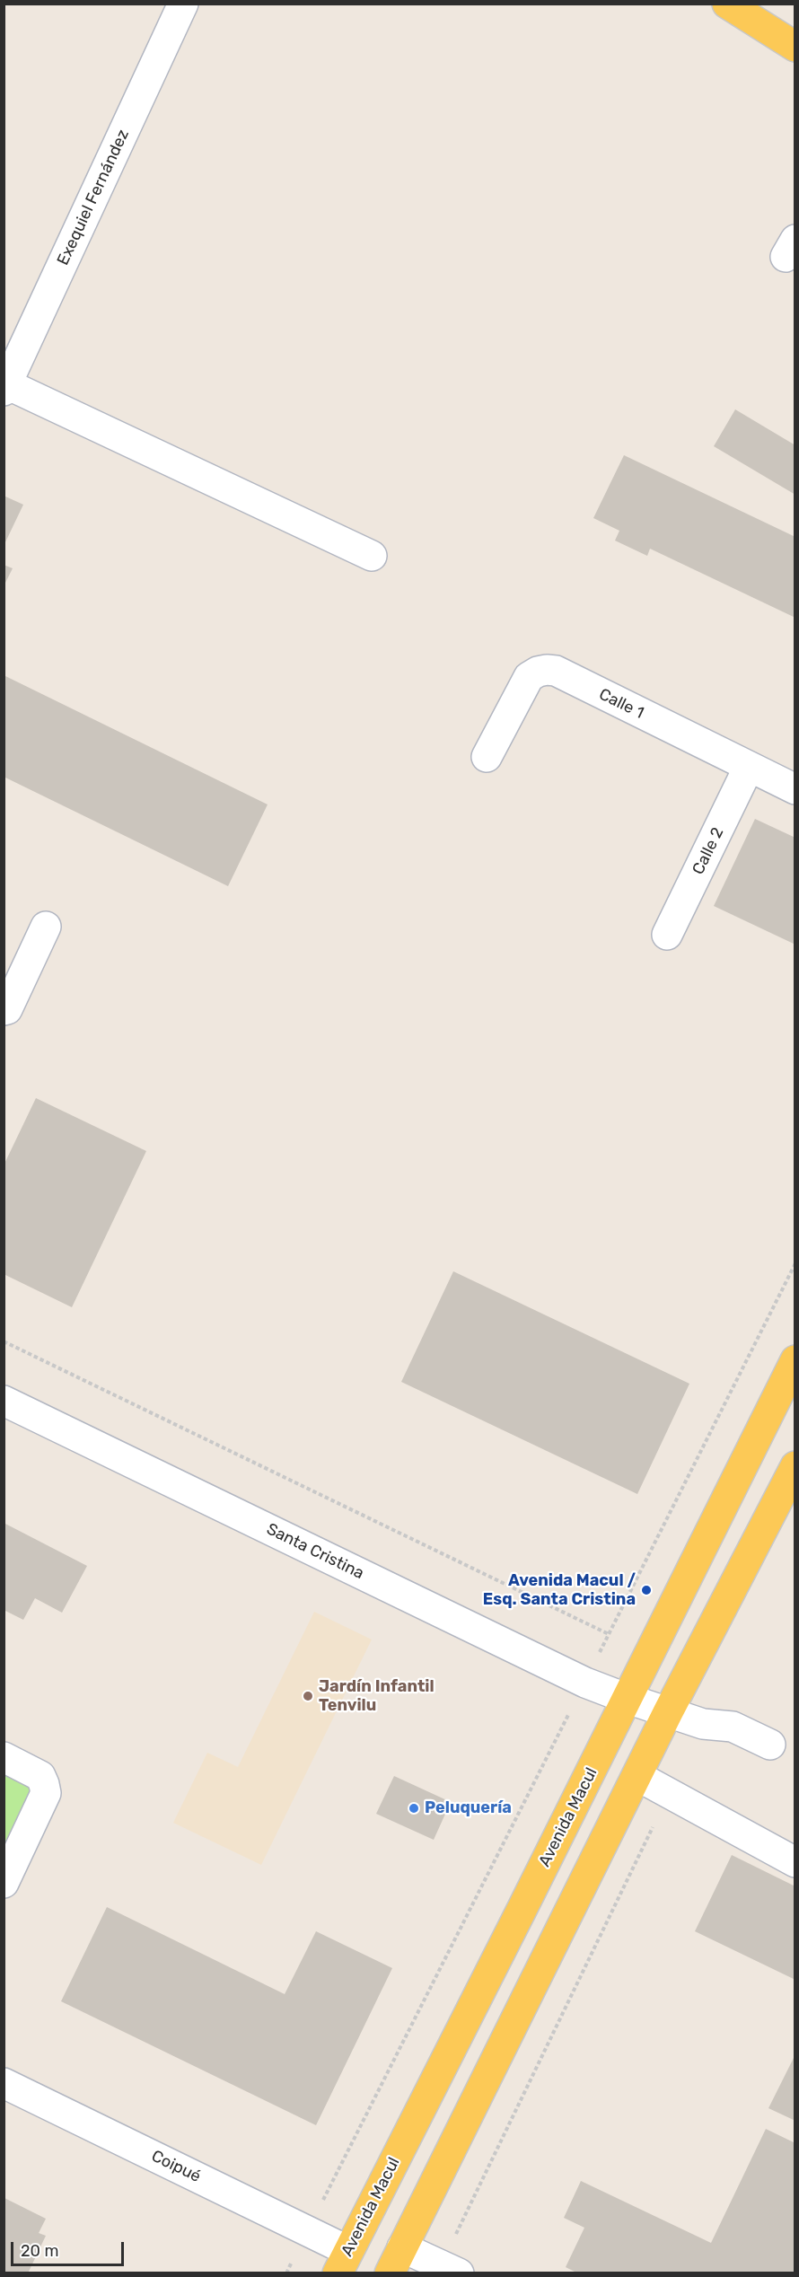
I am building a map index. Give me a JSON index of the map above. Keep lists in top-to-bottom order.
{
  "streets": {
    "main road": ["Avenida Macul"],
    "street": [
      "Exequiel Fernández",
      "Calle 1",
      "Calle 2",
      "Santa Cristina",
      "Coipué"
    ]
  },
  "crossings": [
    ["Calle 1", "Calle 2"],
    ["Santa Cristina", "Avenida Macul"],
    ["Avenida Macul", "Coipué"]
  ],
  "places": ["Avenida Macul / Esq. Santa Cristina", "Jardín Infantil Tenvilu", "Peluquería"],
  "scale_bar": "20 m"
}
